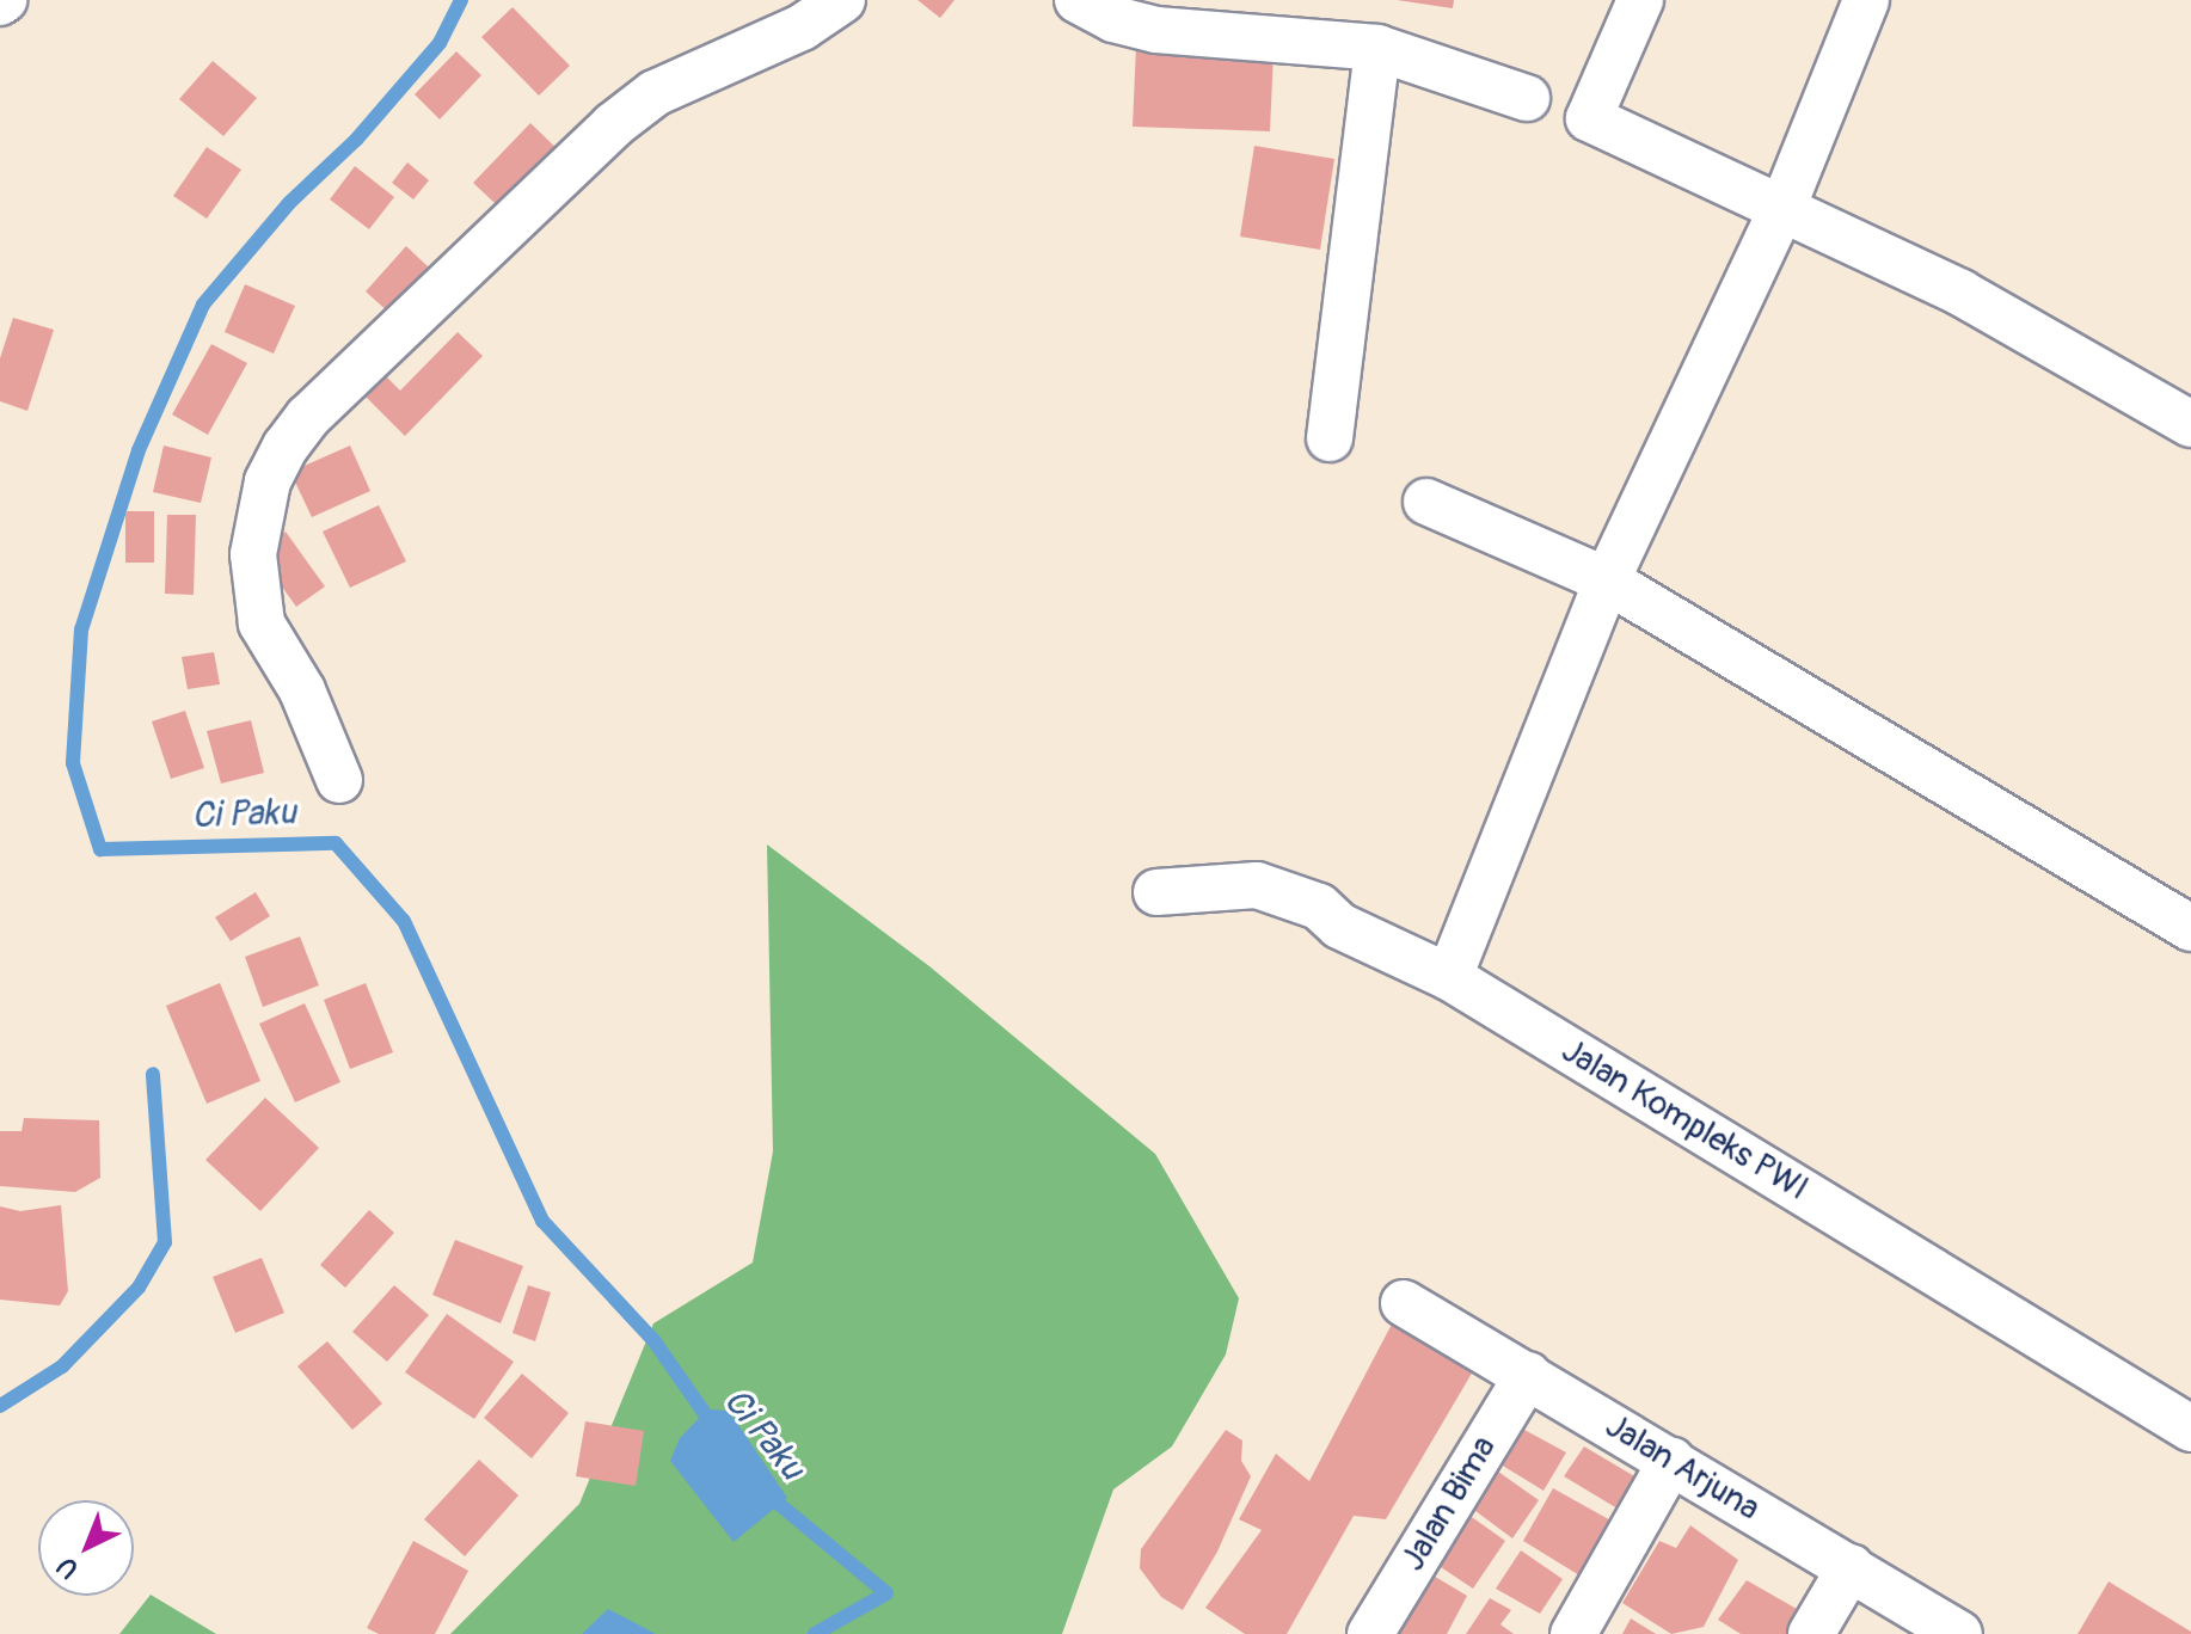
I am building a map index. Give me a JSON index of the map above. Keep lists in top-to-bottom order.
{
  "streets": {
    "street": ["Jalan Kompleks PWI", "Jalan Arjuna", "Jalan Bima"]
  },
  "crossings": [
    ["Jalan Arjuna", "Jalan Bima"]
  ],
  "water": ["Ci Paku"],
  "north": "bottom left"
}
